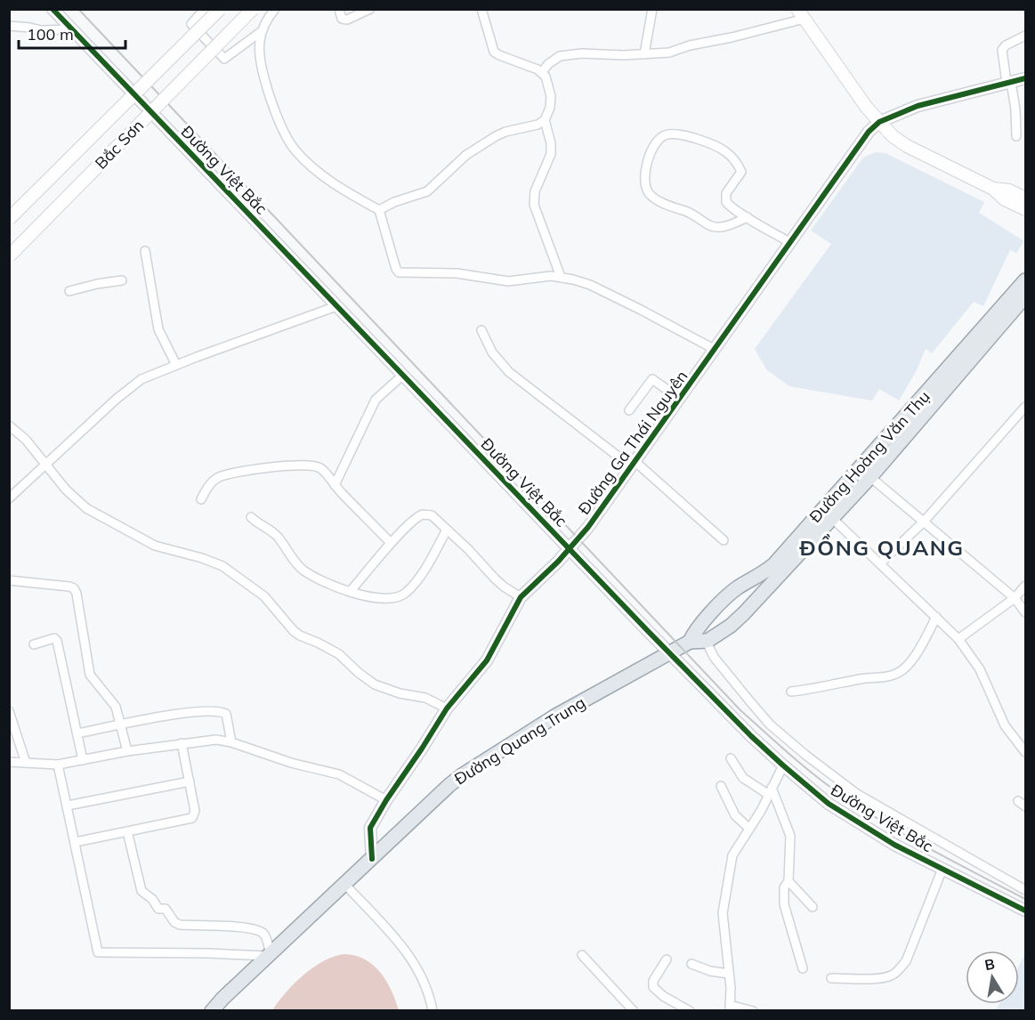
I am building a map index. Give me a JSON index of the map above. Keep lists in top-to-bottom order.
{
  "streets": {
    "main road": ["Bắc Sơn", "Đường Hoàng Văn Thụ", "Đường Quang Trung"],
    "street": ["Đường Việt Bắc", "Đường Ga Thái Nguyên"]
  },
  "crossings": [
    ["Đường Việt Bắc", "Đường Ga Thái Nguyên"],
    ["Đường Việt Bắc", "Đường Hoàng Văn Thụ"],
    ["Đường Việt Bắc", "Đường Quang Trung"],
    ["Đường Ga Thái Nguyên", "Đường Quang Trung"],
    ["Đường Hoàng Văn Thụ", "Đường Quang Trung"]
  ],
  "districts": ["ĐỒNG QUANG"],
  "scale_bar": "100 m",
  "north": "top"
}
